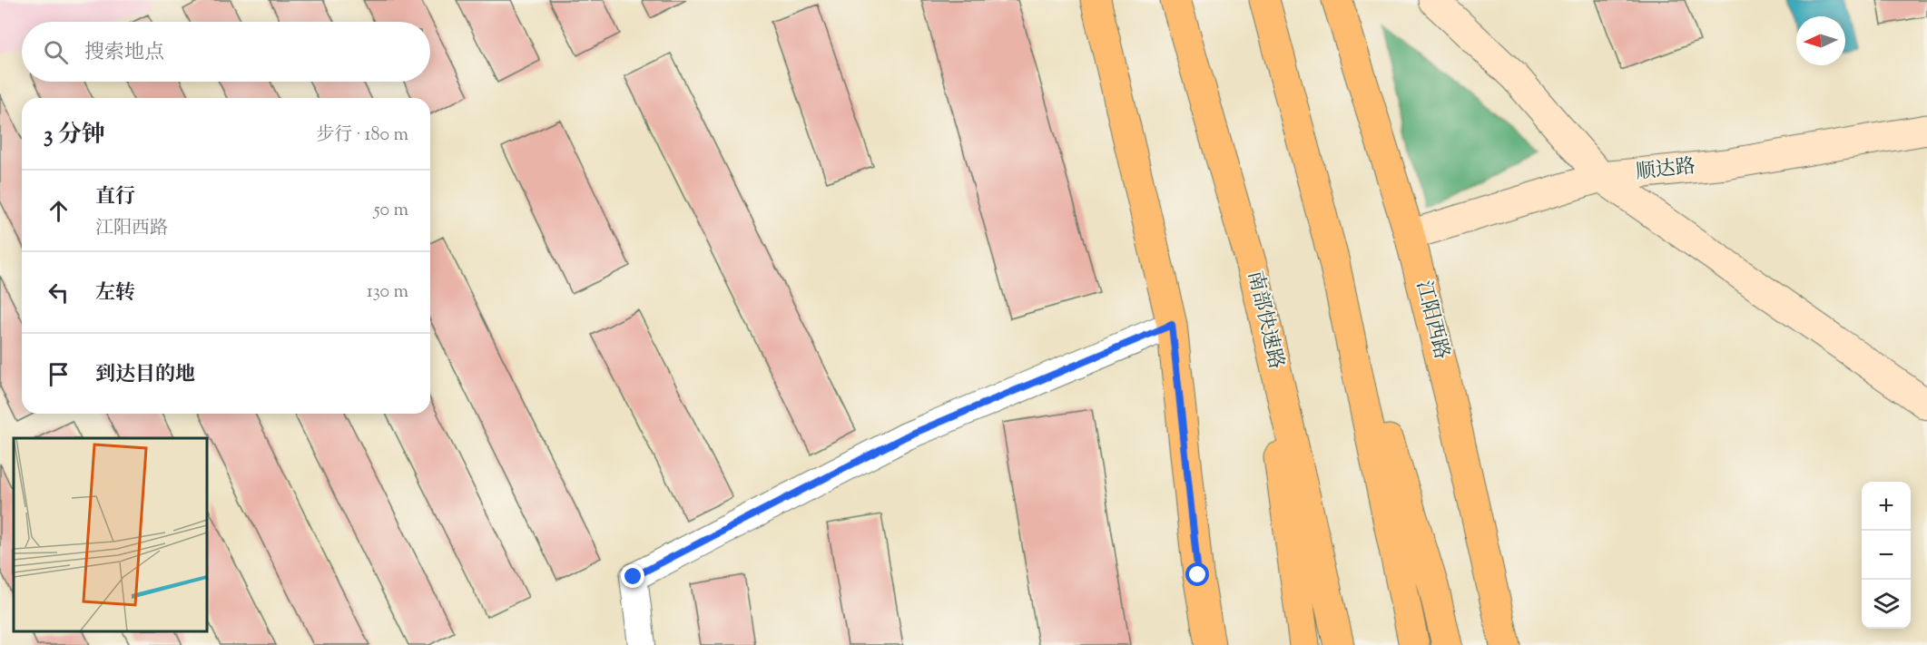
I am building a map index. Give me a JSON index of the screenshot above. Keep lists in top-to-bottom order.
{
  "streets": {
    "main road": ["南部快速路", "江阳西路"],
    "street": ["顺达路"]
  },
  "crossings": [
    ["顺达路", "江阳西路"]
  ],
  "north": "left",
  "page": {
    "search": "搜索地点",
    "heading": ["3 分钟", "步行 · 180 m"],
    "list": [
      ["直行", "江阳西路", "50 m"],
      ["左转", "130 m"],
      "到达目的地"
    ],
    "map_buttons": ["+", "−"]
  }
}
